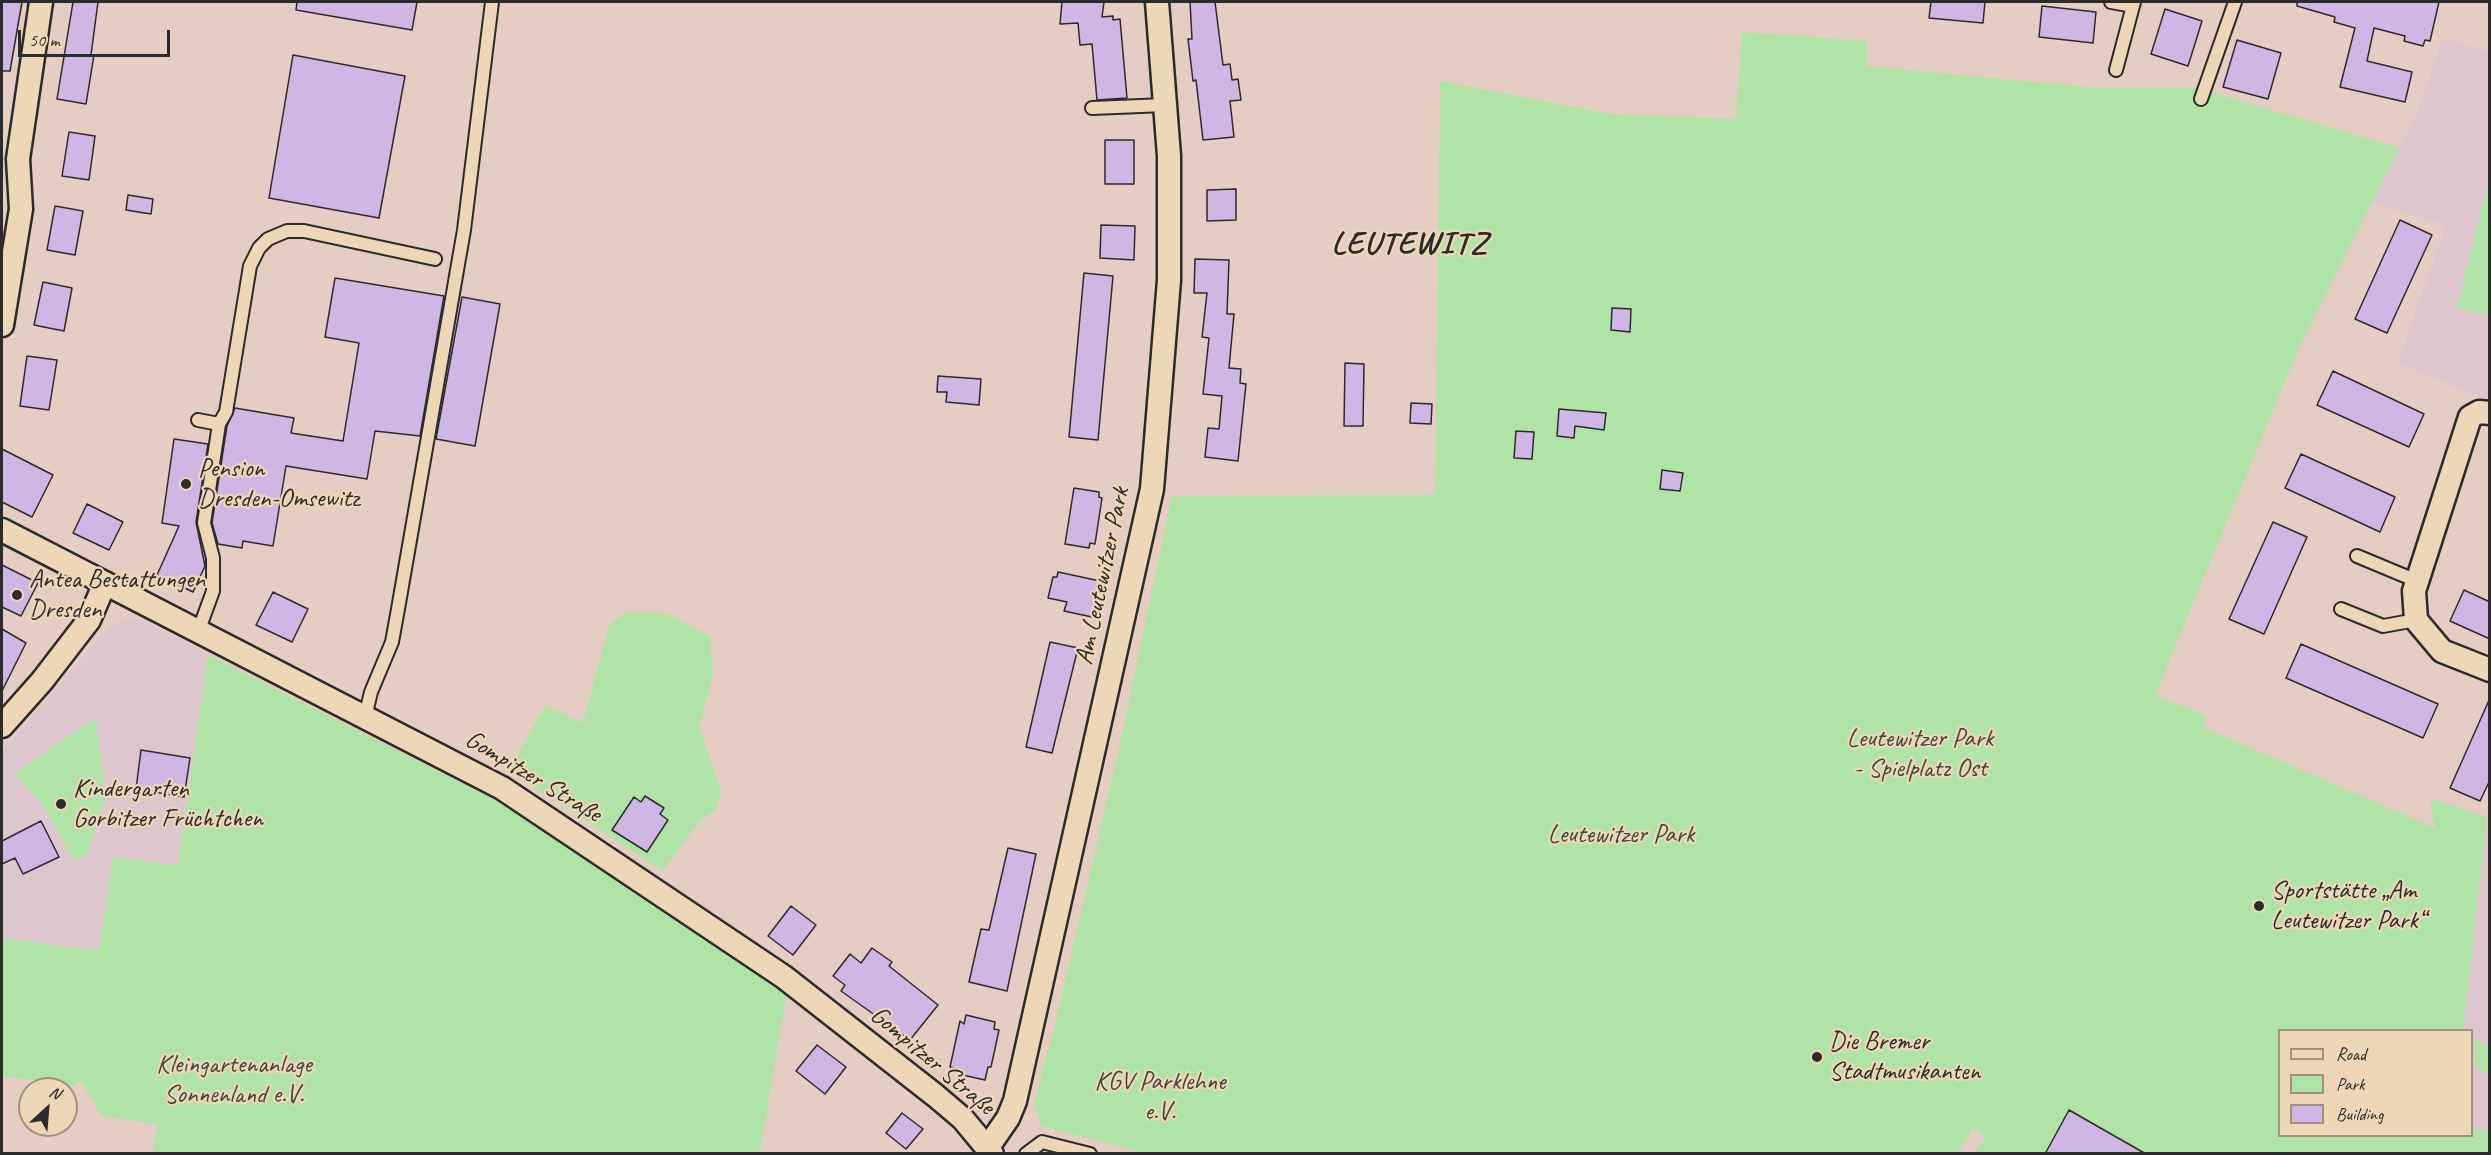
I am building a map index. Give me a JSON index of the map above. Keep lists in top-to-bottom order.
{
  "streets": {
    "street": ["Am Leutewitzer Park", "Gompitzer Straße"]
  },
  "crossings": [
    ["Am Leutewitzer Park", "Gompitzer Straße"]
  ],
  "districts": ["LEUTEWITZ"],
  "parks": [
    "Leutewitzer Park - Spielplatz Ost",
    "Leutewitzer Park",
    "Kleingartenanlage Sonnenland e.V.",
    "KGV Parklehne e.V."
  ],
  "places": [
    "Pension Dresden-Omsewitz",
    "Antea Bestattungen Dresden",
    "Kindergarten Gorbitzer Früchtchen",
    "Sportstätte „Am Leutewitzer Park“",
    "Die Bremer Stadtmusikanten"
  ],
  "legend": ["Road", "Park", "Building"],
  "scale_bar": "50 m",
  "north": "top right"
}
